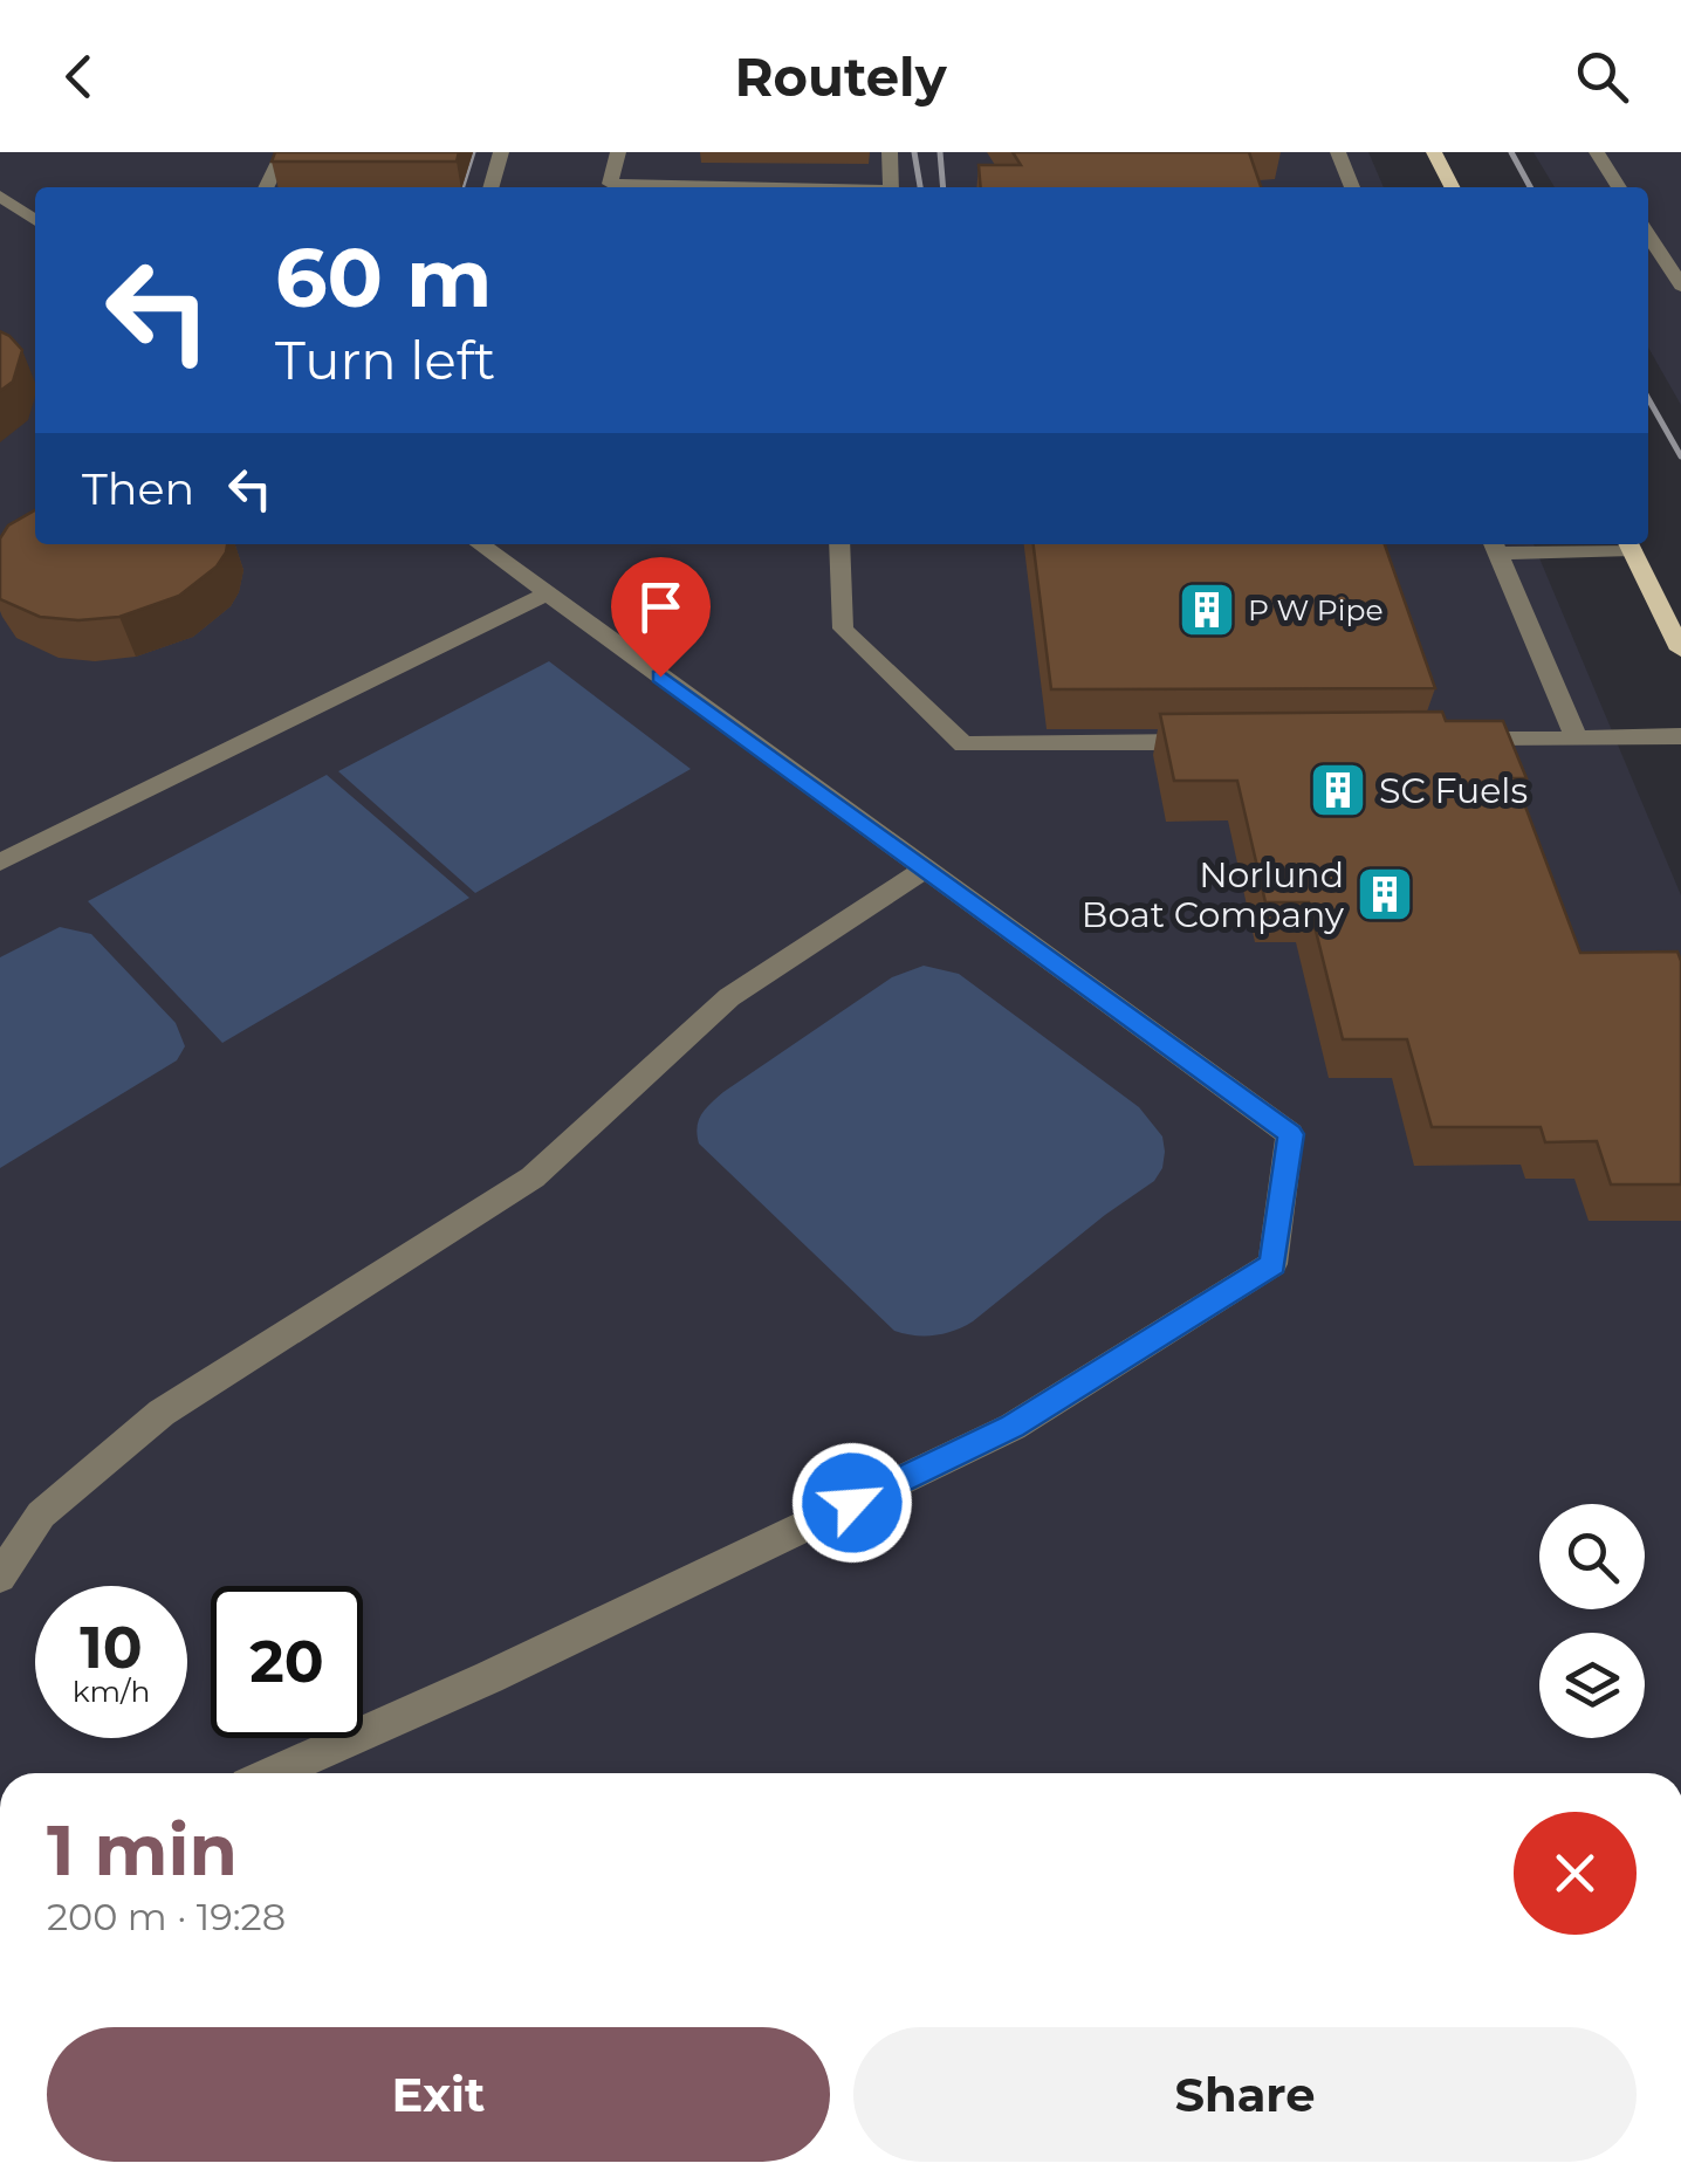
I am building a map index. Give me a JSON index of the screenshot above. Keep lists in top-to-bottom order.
{
  "places": {
    "building": ["P W Pipe", "SC Fuels", "Norlund Boat Company"]
  },
  "page": {
    "header": "Routely",
    "turn": ["60 m", "Turn left"],
    "then": "Then",
    "speed": "10 km/h",
    "limit": "20",
    "heading": ["1 min", "200 m · 19:28"],
    "buttons": ["Exit", "Share"]
  }
}
